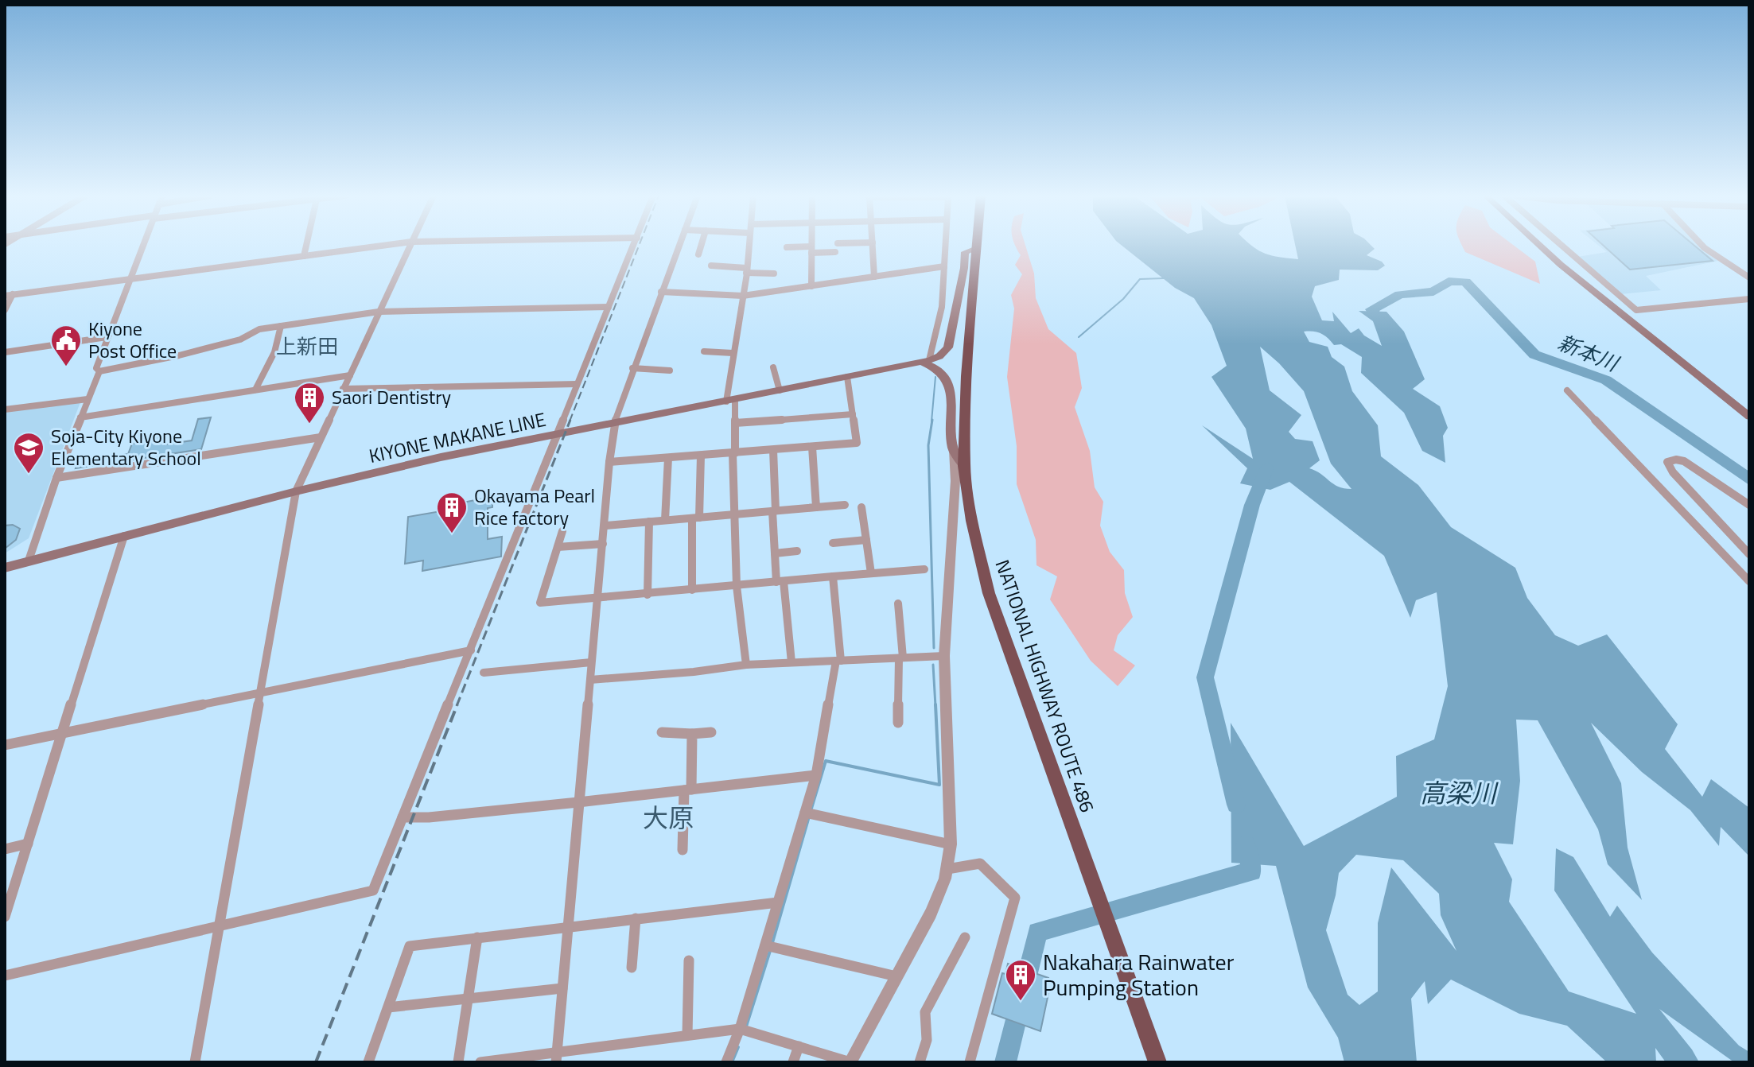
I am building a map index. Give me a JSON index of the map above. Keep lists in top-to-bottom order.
{
  "streets": {
    "highway": ["NATIONAL HIGHWAY ROUTE 486"],
    "main road": ["KIYONE MAKANE LINE"]
  },
  "districts": ["上新田", "大原"],
  "water": ["新本川", "高梁川"],
  "places": {
    "public building": ["Kiyone Post Office"],
    "building": ["Saori Dentistry", "Okayama Pearl Rice factory", "Nakahara Rainwater Pumping Station"],
    "school or university": ["Soja-City Kiyone Elementary School"]
  }
}
